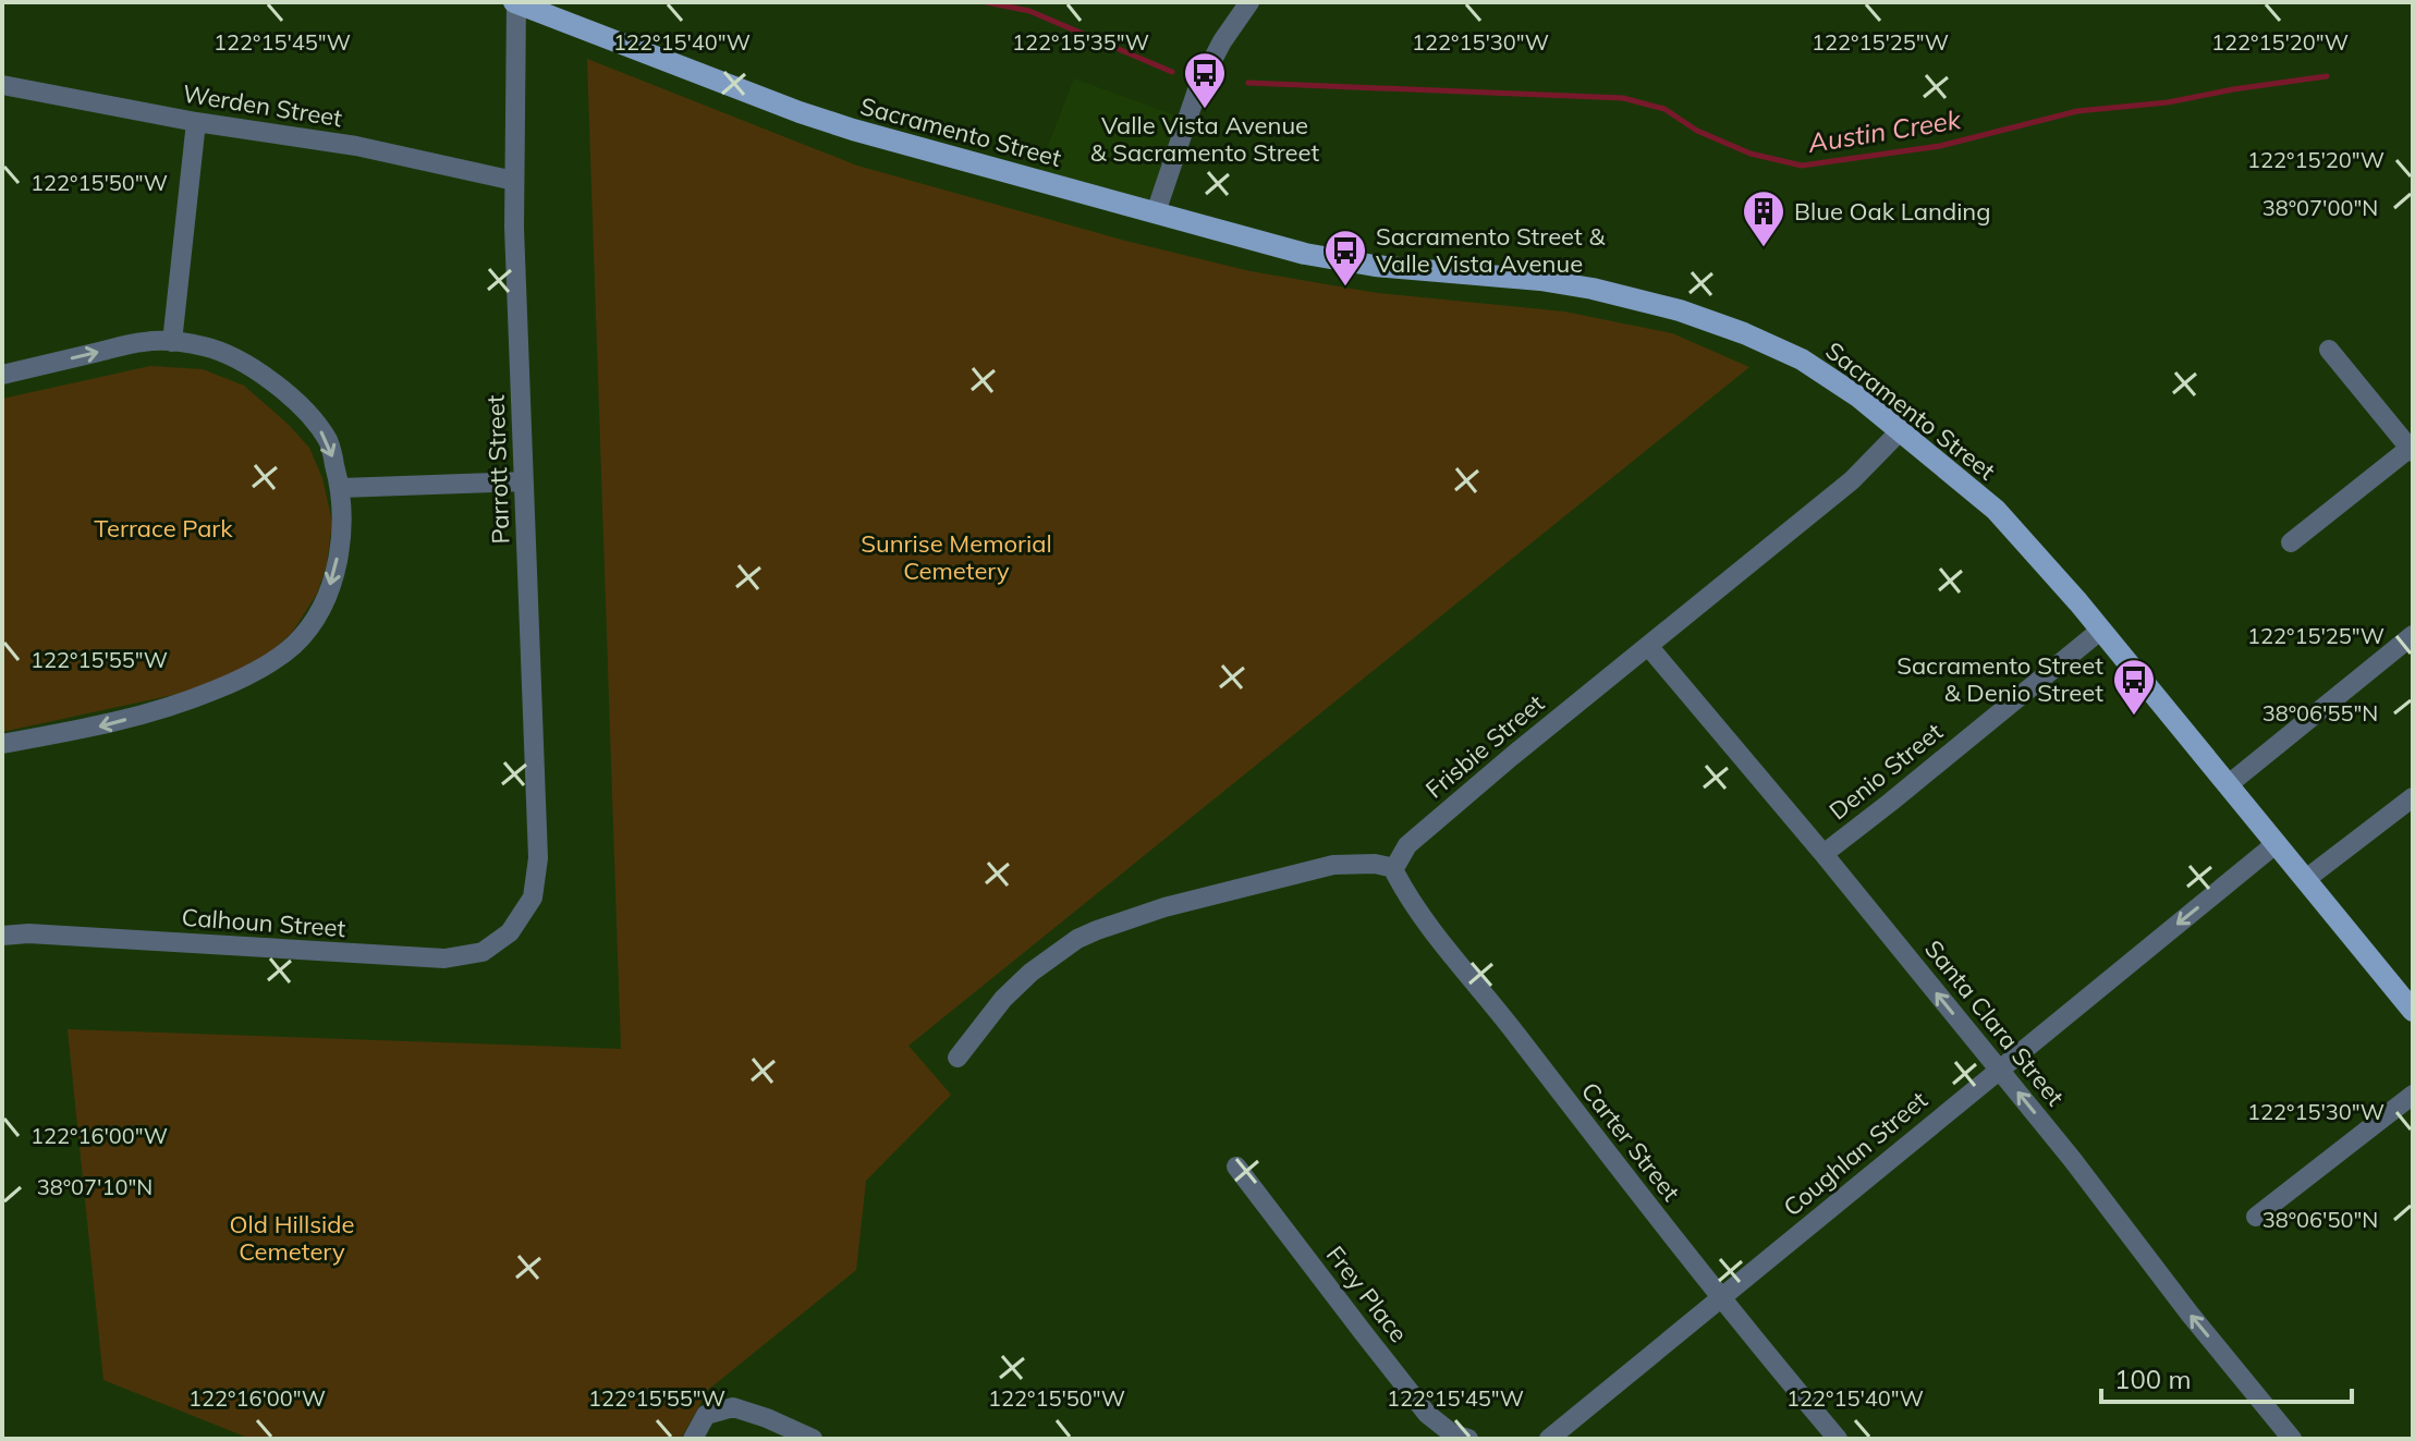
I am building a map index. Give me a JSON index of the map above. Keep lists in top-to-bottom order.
{
  "streets": {
    "main road": ["Sacramento Street"],
    "street": [
      "Werden Street",
      "Parrott Street",
      "Frisbie Street",
      "Denio Street",
      "Calhoun Street",
      "Santa Clara Street",
      "Carter Street",
      "Coughlan Street",
      "Frey Place"
    ]
  },
  "crossings": [
    ["Werden Street", "Parrott Street"],
    ["Sacramento Street", "Parrott Street"],
    ["Sacramento Street", "Frisbie Street"],
    ["Sacramento Street", "Denio Street"],
    ["Sacramento Street", "Coughlan Street"],
    ["Parrott Street", "Calhoun Street"],
    ["Frisbie Street", "Santa Clara Street"],
    ["Frisbie Street", "Carter Street"],
    ["Denio Street", "Santa Clara Street"],
    ["Santa Clara Street", "Coughlan Street"],
    ["Carter Street", "Coughlan Street"]
  ],
  "one_way": ["Santa Clara Street", "Coughlan Street"],
  "water": ["Austin Creek"],
  "parks": ["Terrace Park", "Sunrise Memorial Cemetery", "Old Hillside Cemetery"],
  "places": {
    "bus stop": ["Valle Vista Avenue & Sacramento Street", "Sacramento Street & Valle Vista Avenue", "Sacramento Street & Denio Street"],
    "building": ["Blue Oak Landing"]
  },
  "scale_bar": "100 m",
  "coordinates": [
    "122°15'45\"W",
    "122°15'40\"W",
    "122°15'35\"W",
    "122°15'30\"W",
    "122°15'25\"W",
    "122°15'20\"W",
    "122°15'50\"W",
    "38°07'00\"N",
    "122°15'55\"W",
    "38°06'55\"N",
    "122°16'00\"W",
    "38°07'10\"N",
    "38°06'50\"N"
  ]
}
